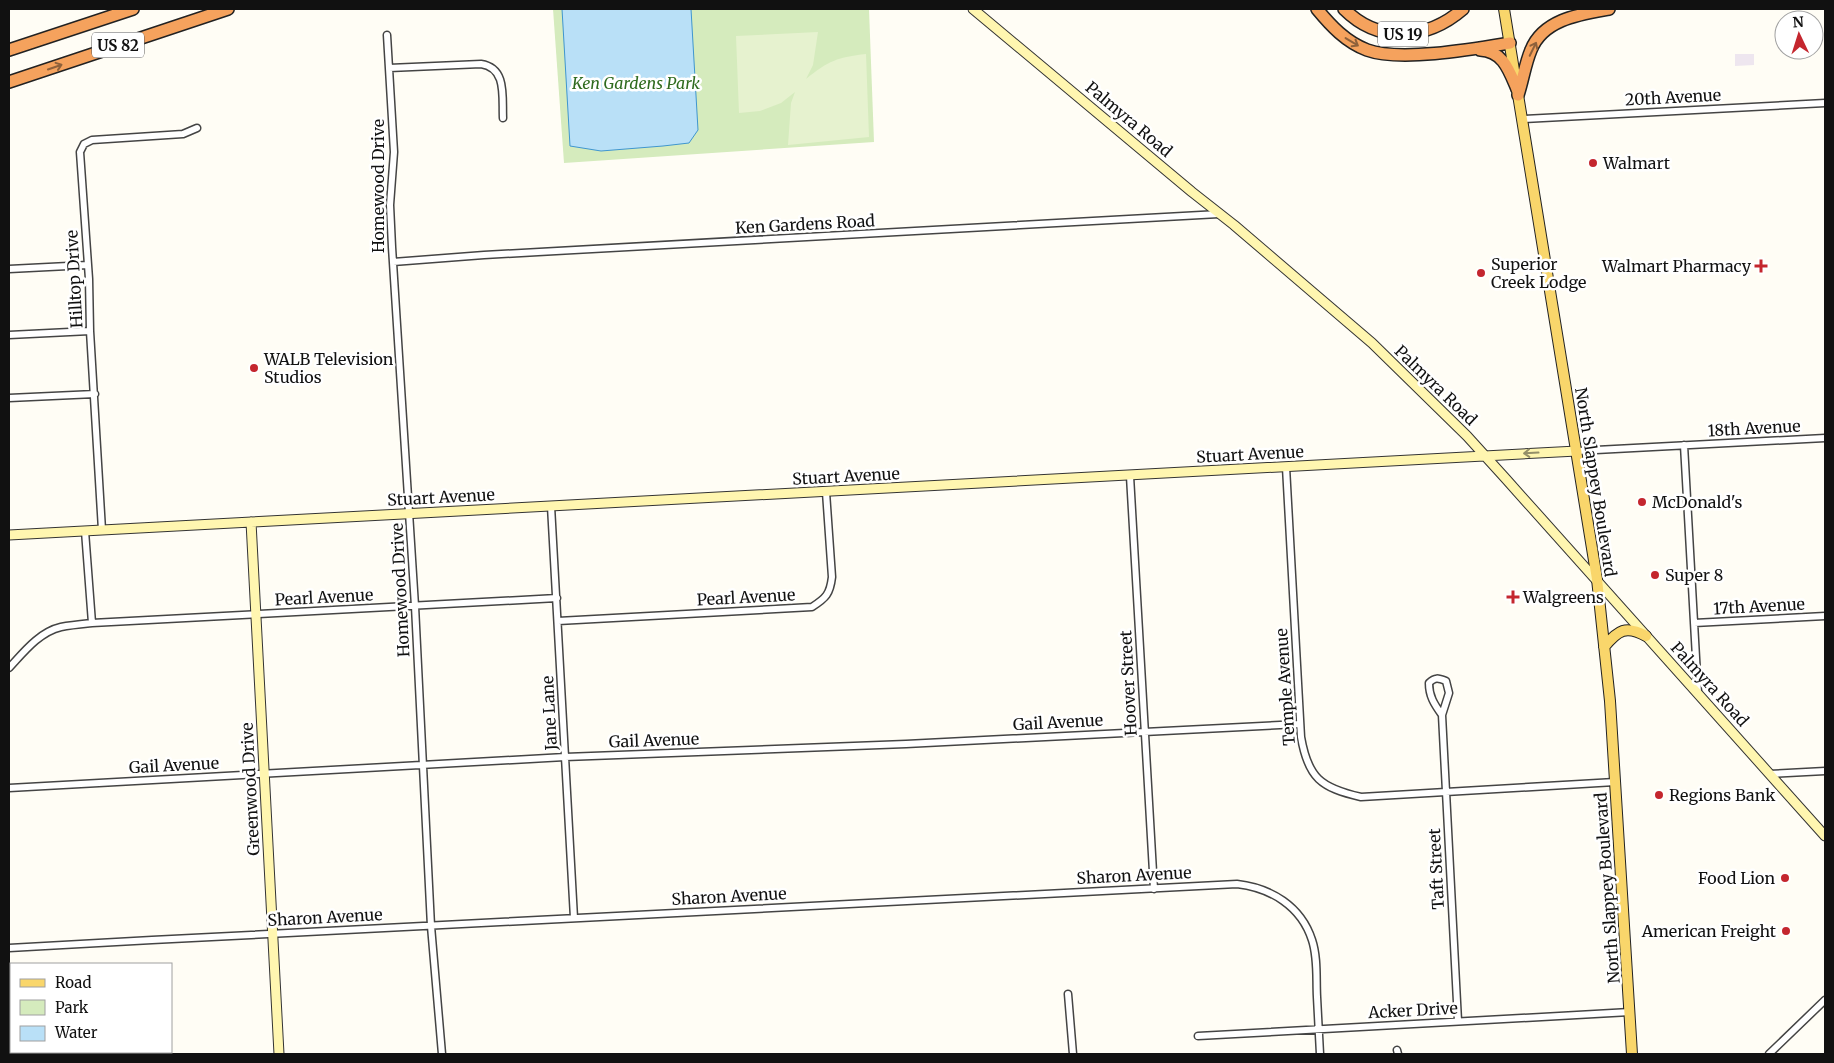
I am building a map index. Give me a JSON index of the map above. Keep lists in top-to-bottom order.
{
  "streets": {
    "highway": ["US 19", "US 82"],
    "main road": ["North Slappey Boulevard"],
    "street": [
      "20th Avenue",
      "Palmyra Road",
      "Homewood Drive",
      "Ken Gardens Road",
      "Hilltop Drive",
      "18th Avenue",
      "Stuart Avenue",
      "Pearl Avenue",
      "17th Avenue",
      "Hoover Street",
      "Temple Avenue",
      "Jane Lane",
      "Gail Avenue",
      "Greenwood Drive",
      "Taft Street",
      "Sharon Avenue",
      "Acker Drive"
    ]
  },
  "crossings": [
    ["20th Avenue", "North Slappey Boulevard"],
    ["Palmyra Road", "Ken Gardens Road"],
    ["Palmyra Road", "Stuart Avenue"],
    ["Palmyra Road", "North Slappey Boulevard"],
    ["Homewood Drive", "Ken Gardens Road"],
    ["Homewood Drive", "Stuart Avenue"],
    ["Homewood Drive", "Pearl Avenue"],
    ["Homewood Drive", "Gail Avenue"],
    ["Homewood Drive", "Sharon Avenue"],
    ["Hilltop Drive", "Stuart Avenue"],
    ["18th Avenue", "Stuart Avenue"],
    ["Stuart Avenue", "North Slappey Boulevard"],
    ["Stuart Avenue", "Pearl Avenue"],
    ["Stuart Avenue", "Hoover Street"],
    ["Stuart Avenue", "Temple Avenue"],
    ["Stuart Avenue", "Jane Lane"],
    ["Stuart Avenue", "Greenwood Drive"],
    ["North Slappey Boulevard", "Temple Avenue"],
    ["North Slappey Boulevard", "Acker Drive"],
    ["Pearl Avenue", "Jane Lane"],
    ["Pearl Avenue", "Greenwood Drive"],
    ["Hoover Street", "Gail Avenue"],
    ["Hoover Street", "Sharon Avenue"],
    ["Temple Avenue", "Gail Avenue"],
    ["Temple Avenue", "Taft Street"],
    ["Jane Lane", "Gail Avenue"],
    ["Jane Lane", "Sharon Avenue"],
    ["Gail Avenue", "Greenwood Drive"],
    ["Greenwood Drive", "Sharon Avenue"],
    ["Taft Street", "Acker Drive"],
    ["Sharon Avenue", "Acker Drive"]
  ],
  "parks": ["Ken Gardens Park"],
  "places": {
    "other": [
      "Walmart",
      "Superior Creek Lodge",
      "WALB Television Studios",
      "McDonald's",
      "Super 8",
      "Regions Bank",
      "Food Lion",
      "American Freight"
    ],
    "health": ["Walmart Pharmacy", "Walgreens"]
  },
  "legend": ["Road", "Park", "Water"],
  "north": "top"
}
